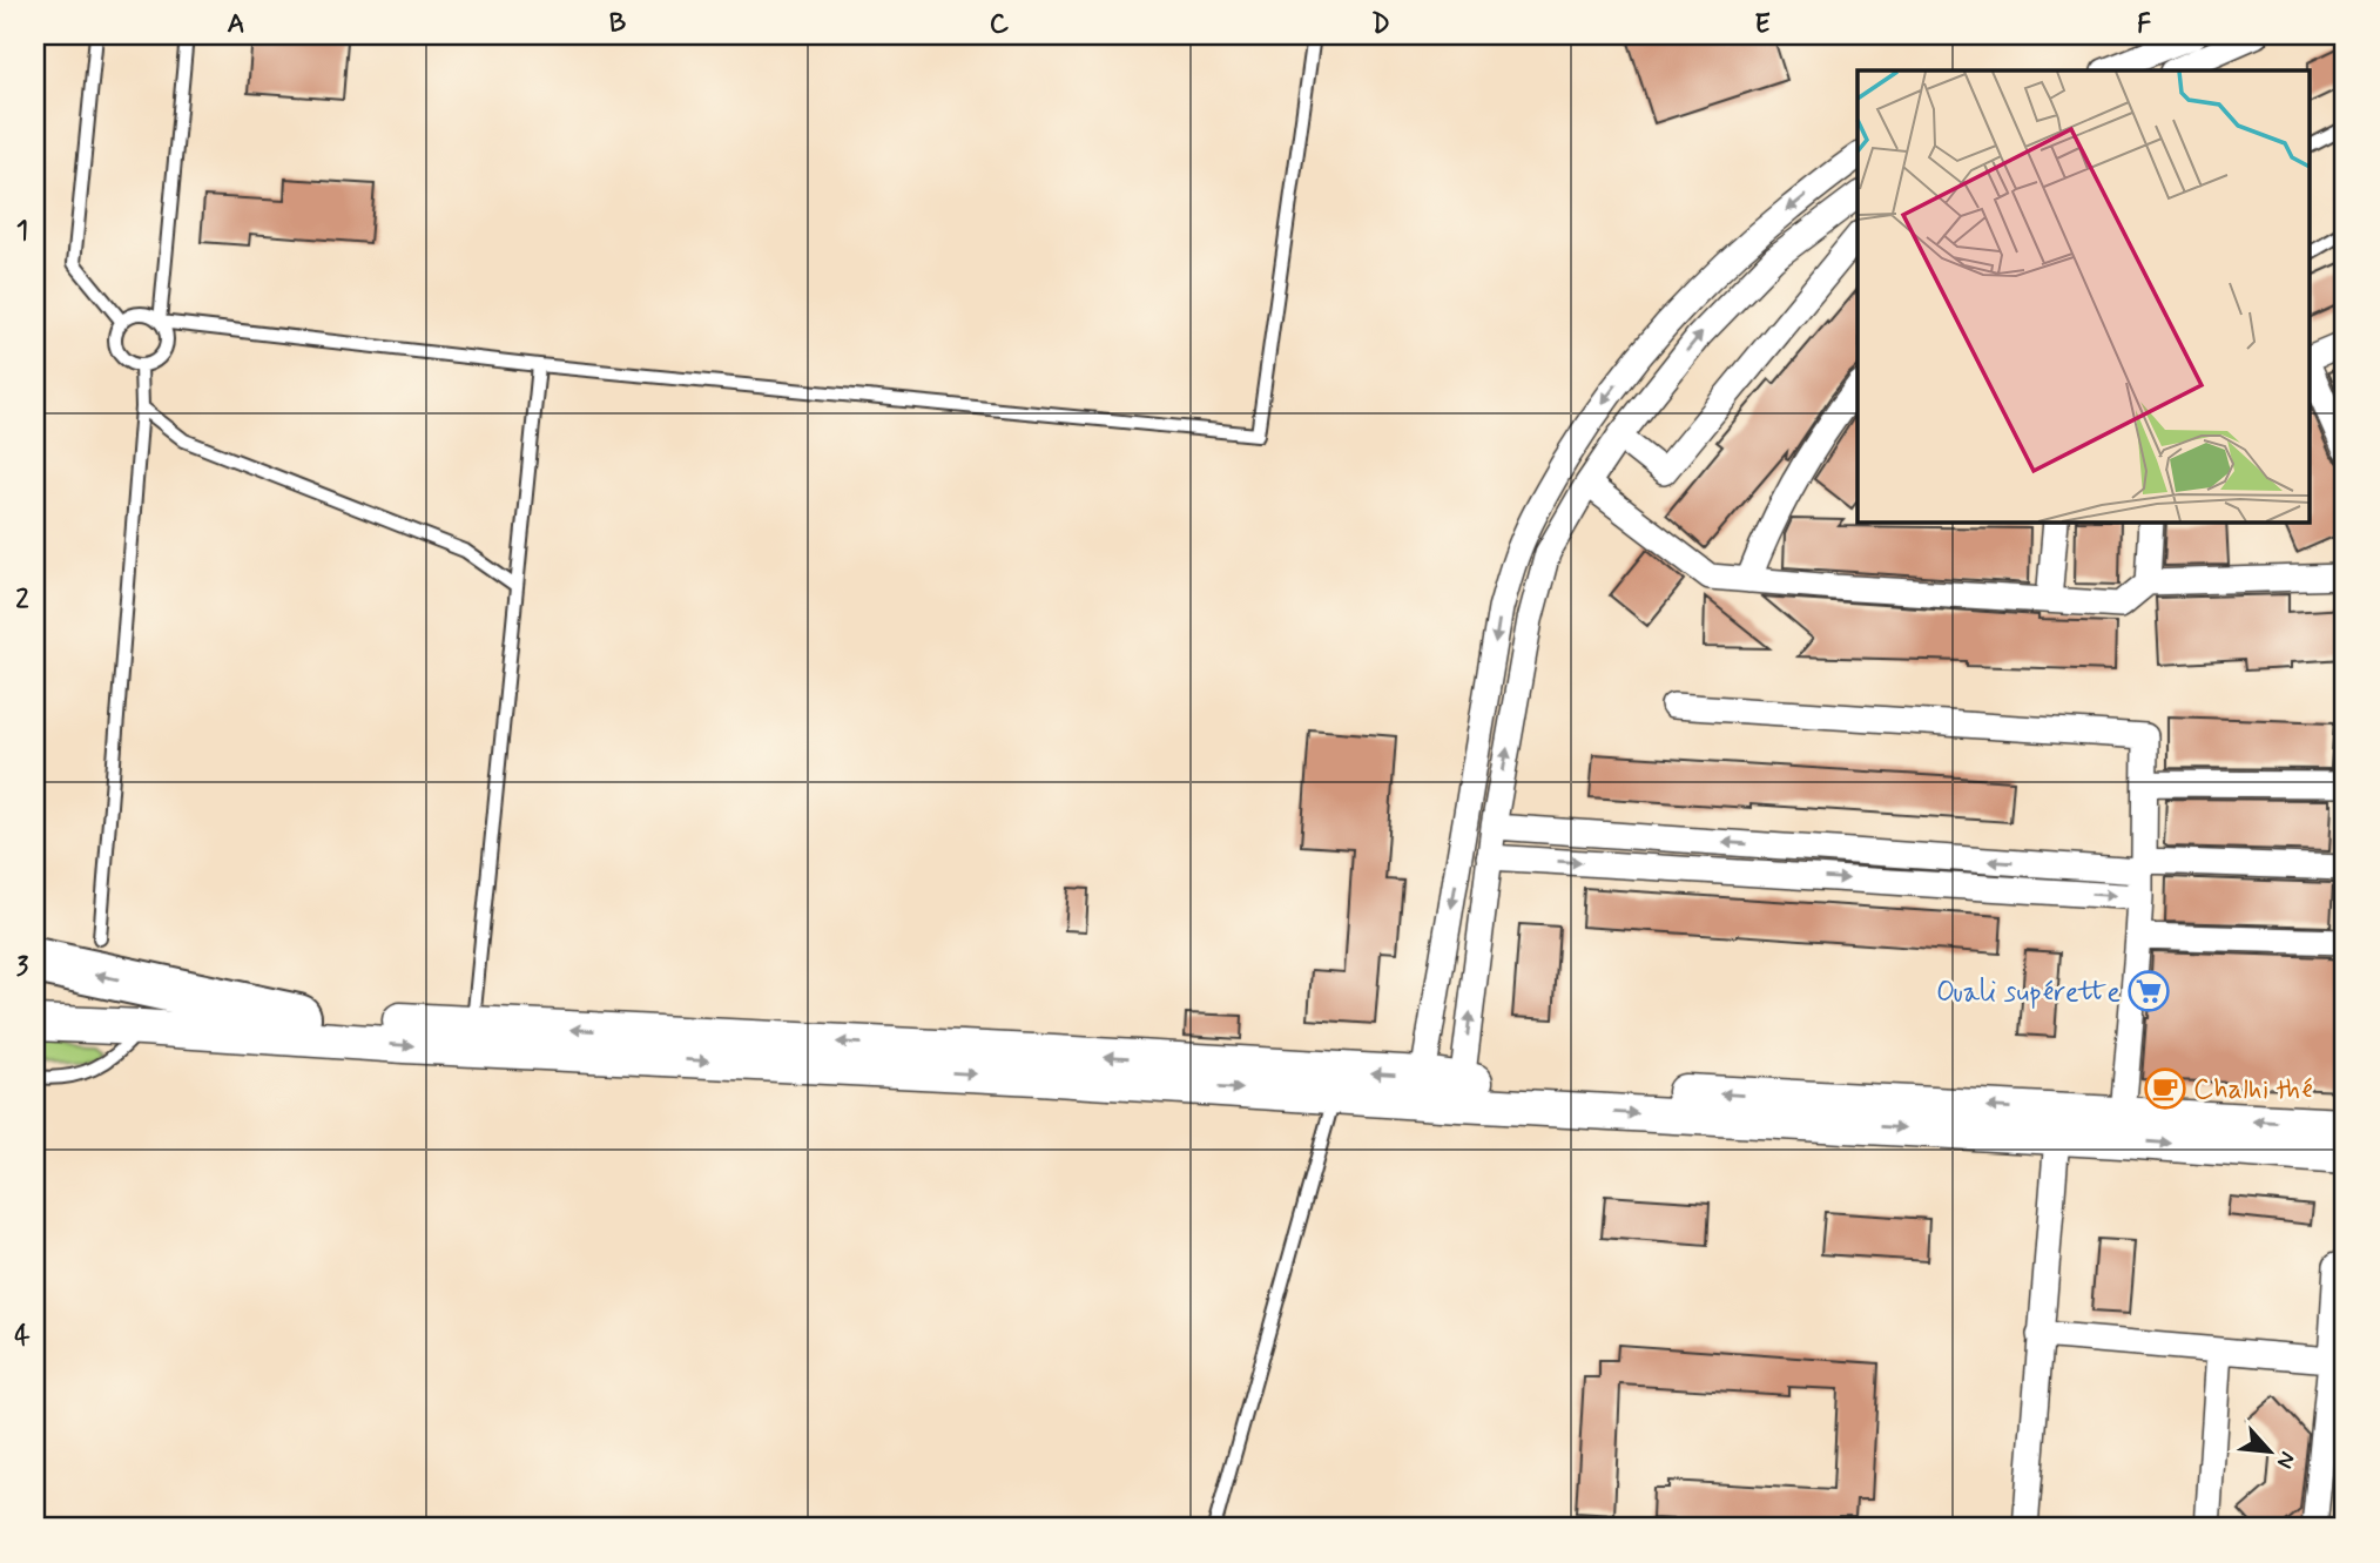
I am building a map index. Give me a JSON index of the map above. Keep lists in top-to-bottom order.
{
  "places": {
    "supermarket": ["Ouali supérette"],
    "cafe": ["Chalhi thé"]
  },
  "north": "bottom right",
  "grid": {
    "columns": [
      "A",
      "B",
      "C",
      "D",
      "E",
      "F"
    ],
    "rows": [
      "1",
      "2",
      "3",
      "4"
    ]
  }
}
